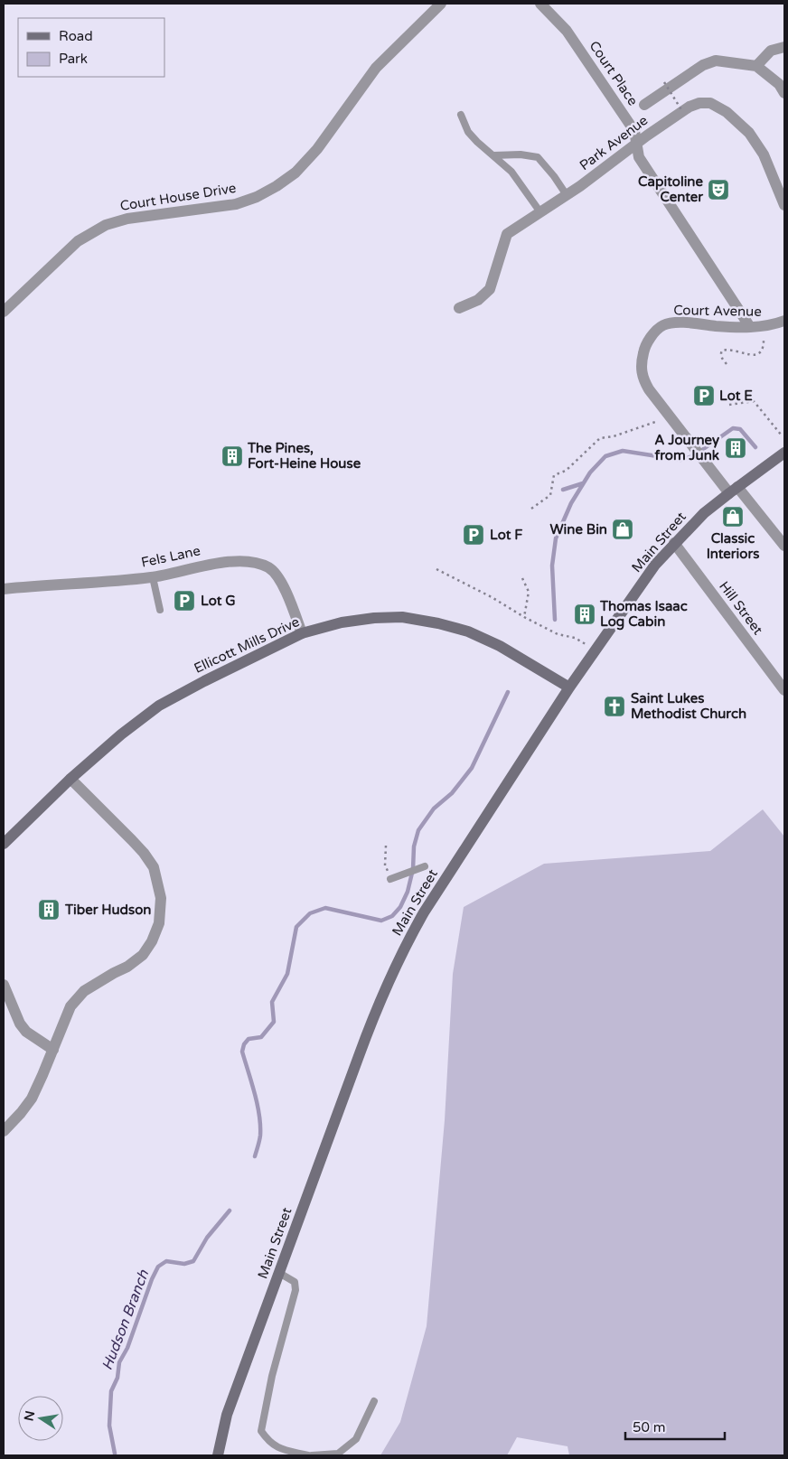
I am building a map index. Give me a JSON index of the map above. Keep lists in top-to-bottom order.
{
  "streets": {
    "main road": ["Main Street", "Ellicott Mills Drive"],
    "street": [
      "Court Place",
      "Park Avenue",
      "Court House Drive",
      "Court Avenue",
      "Fels Lane",
      "Hill Street"
    ]
  },
  "crossings": [
    ["Court Place", "Park Avenue"],
    ["Court Place", "Court Avenue"],
    ["Court Avenue", "Main Street"],
    ["Main Street", "Hill Street"],
    ["Main Street", "Ellicott Mills Drive"],
    ["Fels Lane", "Ellicott Mills Drive"]
  ],
  "water": ["Hudson Branch"],
  "places": {
    "theatre": ["Capitoline Center"],
    "parking": ["Lot E", "Lot F", "Lot G"],
    "building": [
      "A Journey from Junk",
      "The Pines, Fort-Heine House",
      "Thomas Isaac Log Cabin",
      "Tiber Hudson"
    ],
    "shop": ["Classic Interiors", "Wine Bin"],
    "church": ["Saint Lukes Methodist Church"]
  },
  "legend": ["Road", "Park"],
  "scale_bar": "50 m",
  "north": "left"
}
